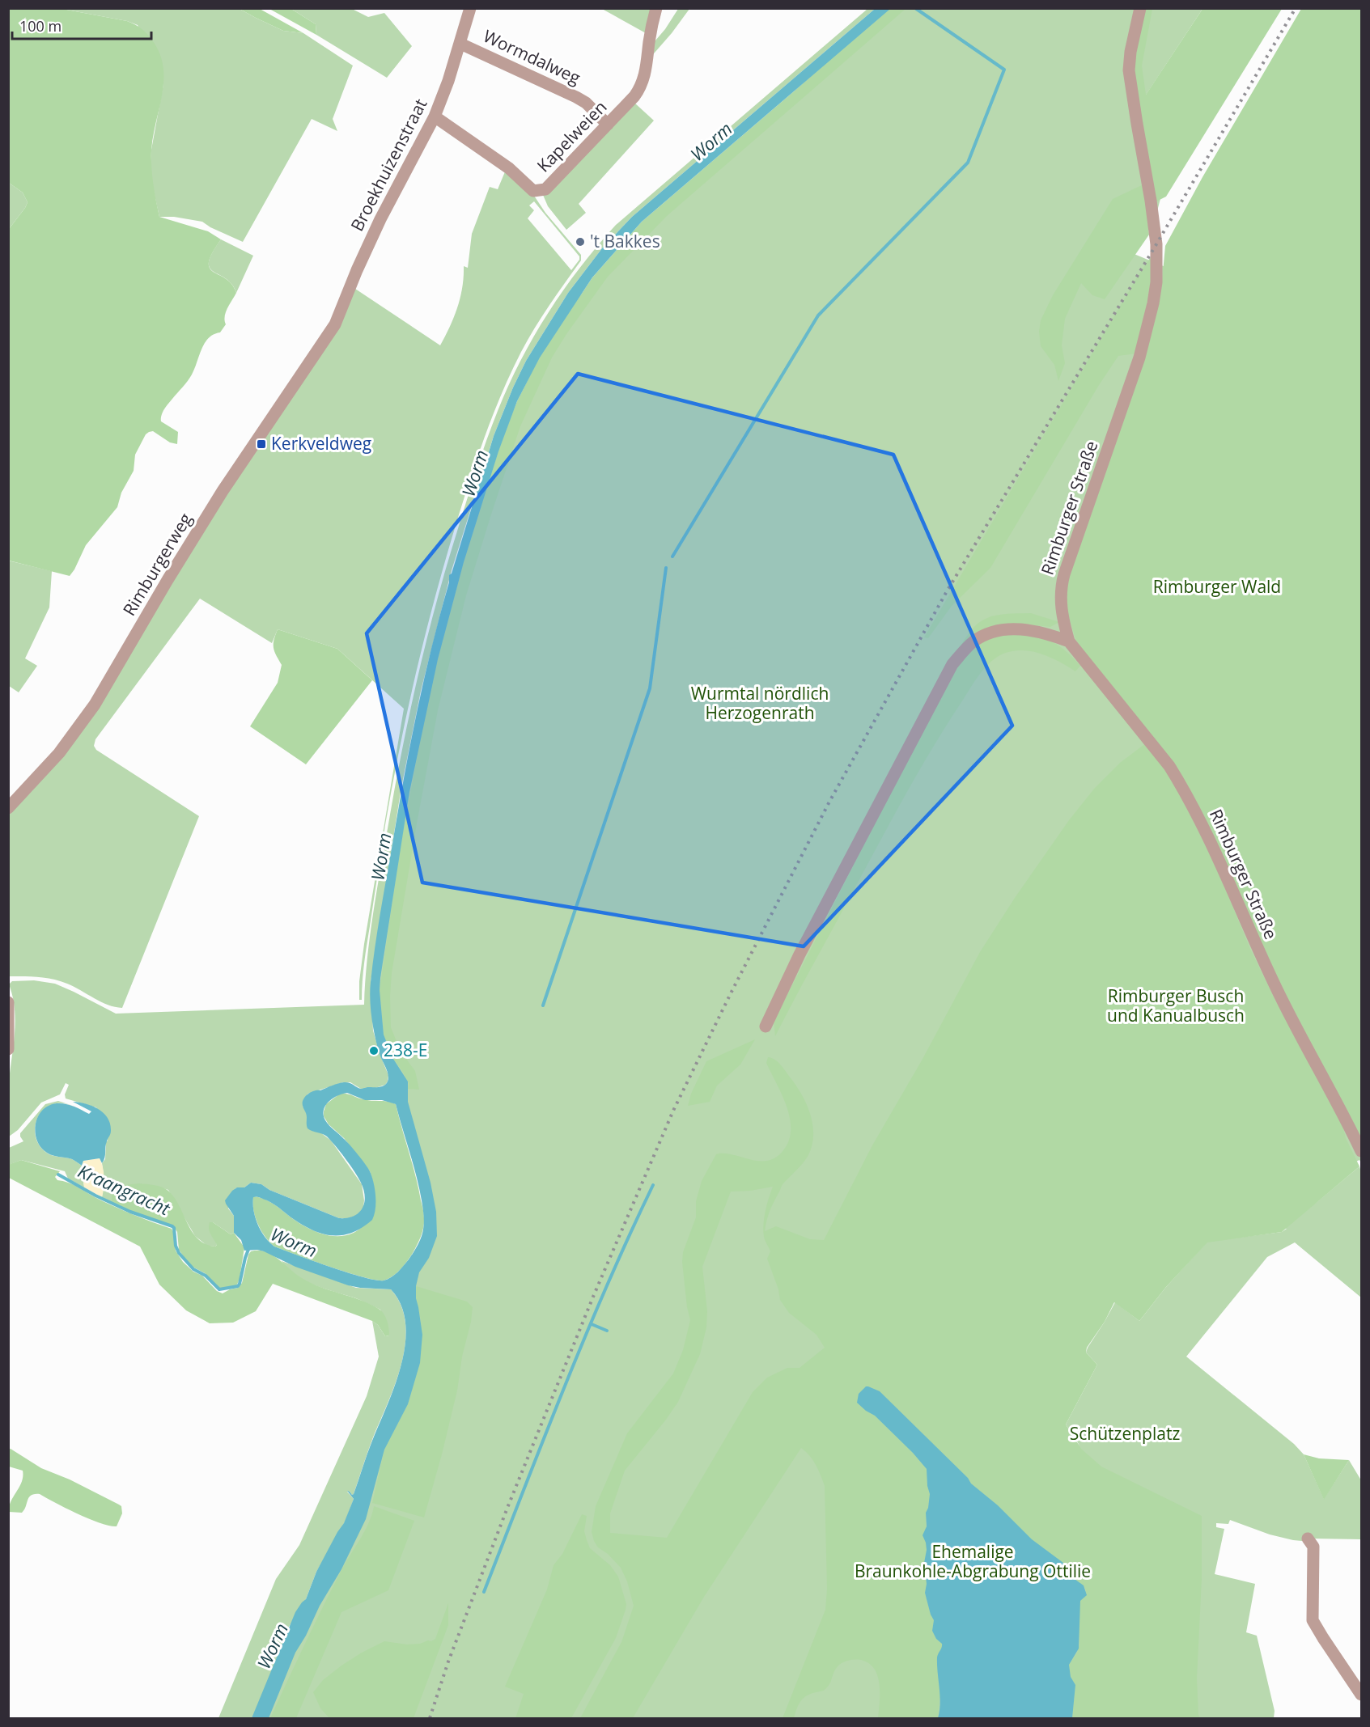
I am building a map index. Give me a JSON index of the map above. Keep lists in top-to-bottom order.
{
  "streets": {
    "street": [
      "Wormdalweg",
      "Kapelweien",
      "Broekhuizenstraat",
      "Rimburger Straße",
      "Rimburgerweg"
    ]
  },
  "crossings": [
    ["Wormdalweg", "Kapelweien"],
    ["Wormdalweg", "Broekhuizenstraat"],
    ["Kapelweien", "Broekhuizenstraat"],
    ["Broekhuizenstraat", "Rimburgerweg"]
  ],
  "water": ["Worm", "Kraangracht"],
  "parks": [
    "Rimburger Wald",
    "Wurmtal nördlich Herzogenrath",
    "Rimburger Busch und Kanualbusch",
    "Schützenplatz",
    "Ehemalige Braunkohle-Abgrabung Ottilie"
  ],
  "places": {
    "other": ["'t Bakkes", "238-E"],
    "transit": ["Kerkveldweg"]
  },
  "scale_bar": "100 m"
}
